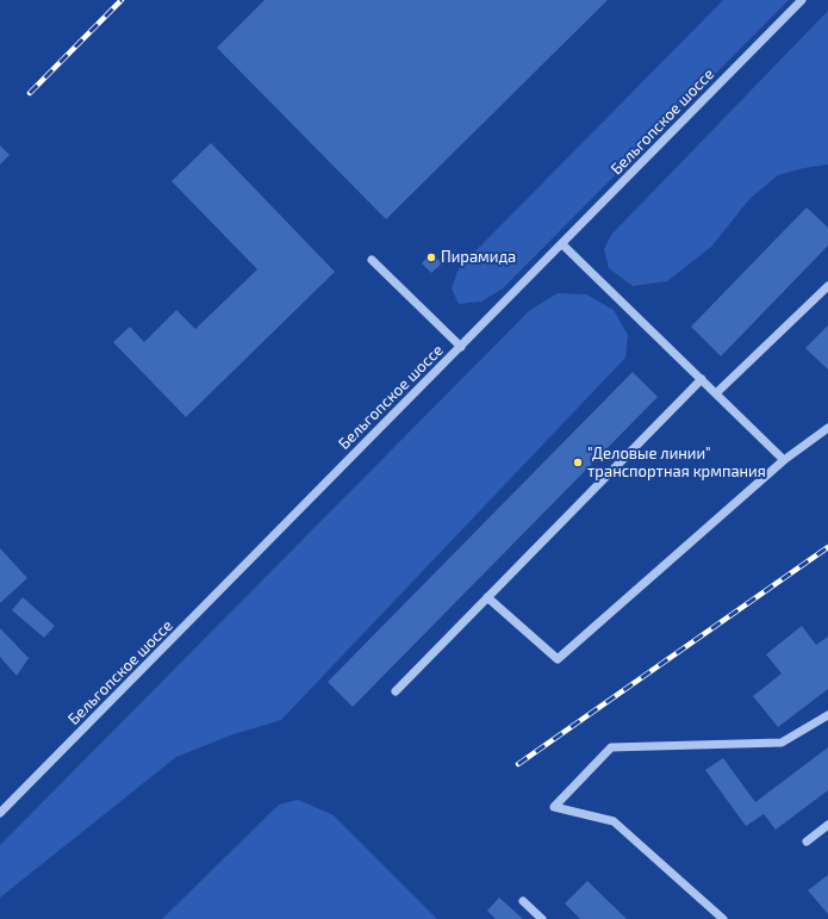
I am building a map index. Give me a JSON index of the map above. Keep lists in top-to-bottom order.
{
  "streets": {
    "street": ["Бельгопское шоссе"]
  },
  "places": ["Пирамида", "\"Деловые линии\" транспортная крмпания"]
}
